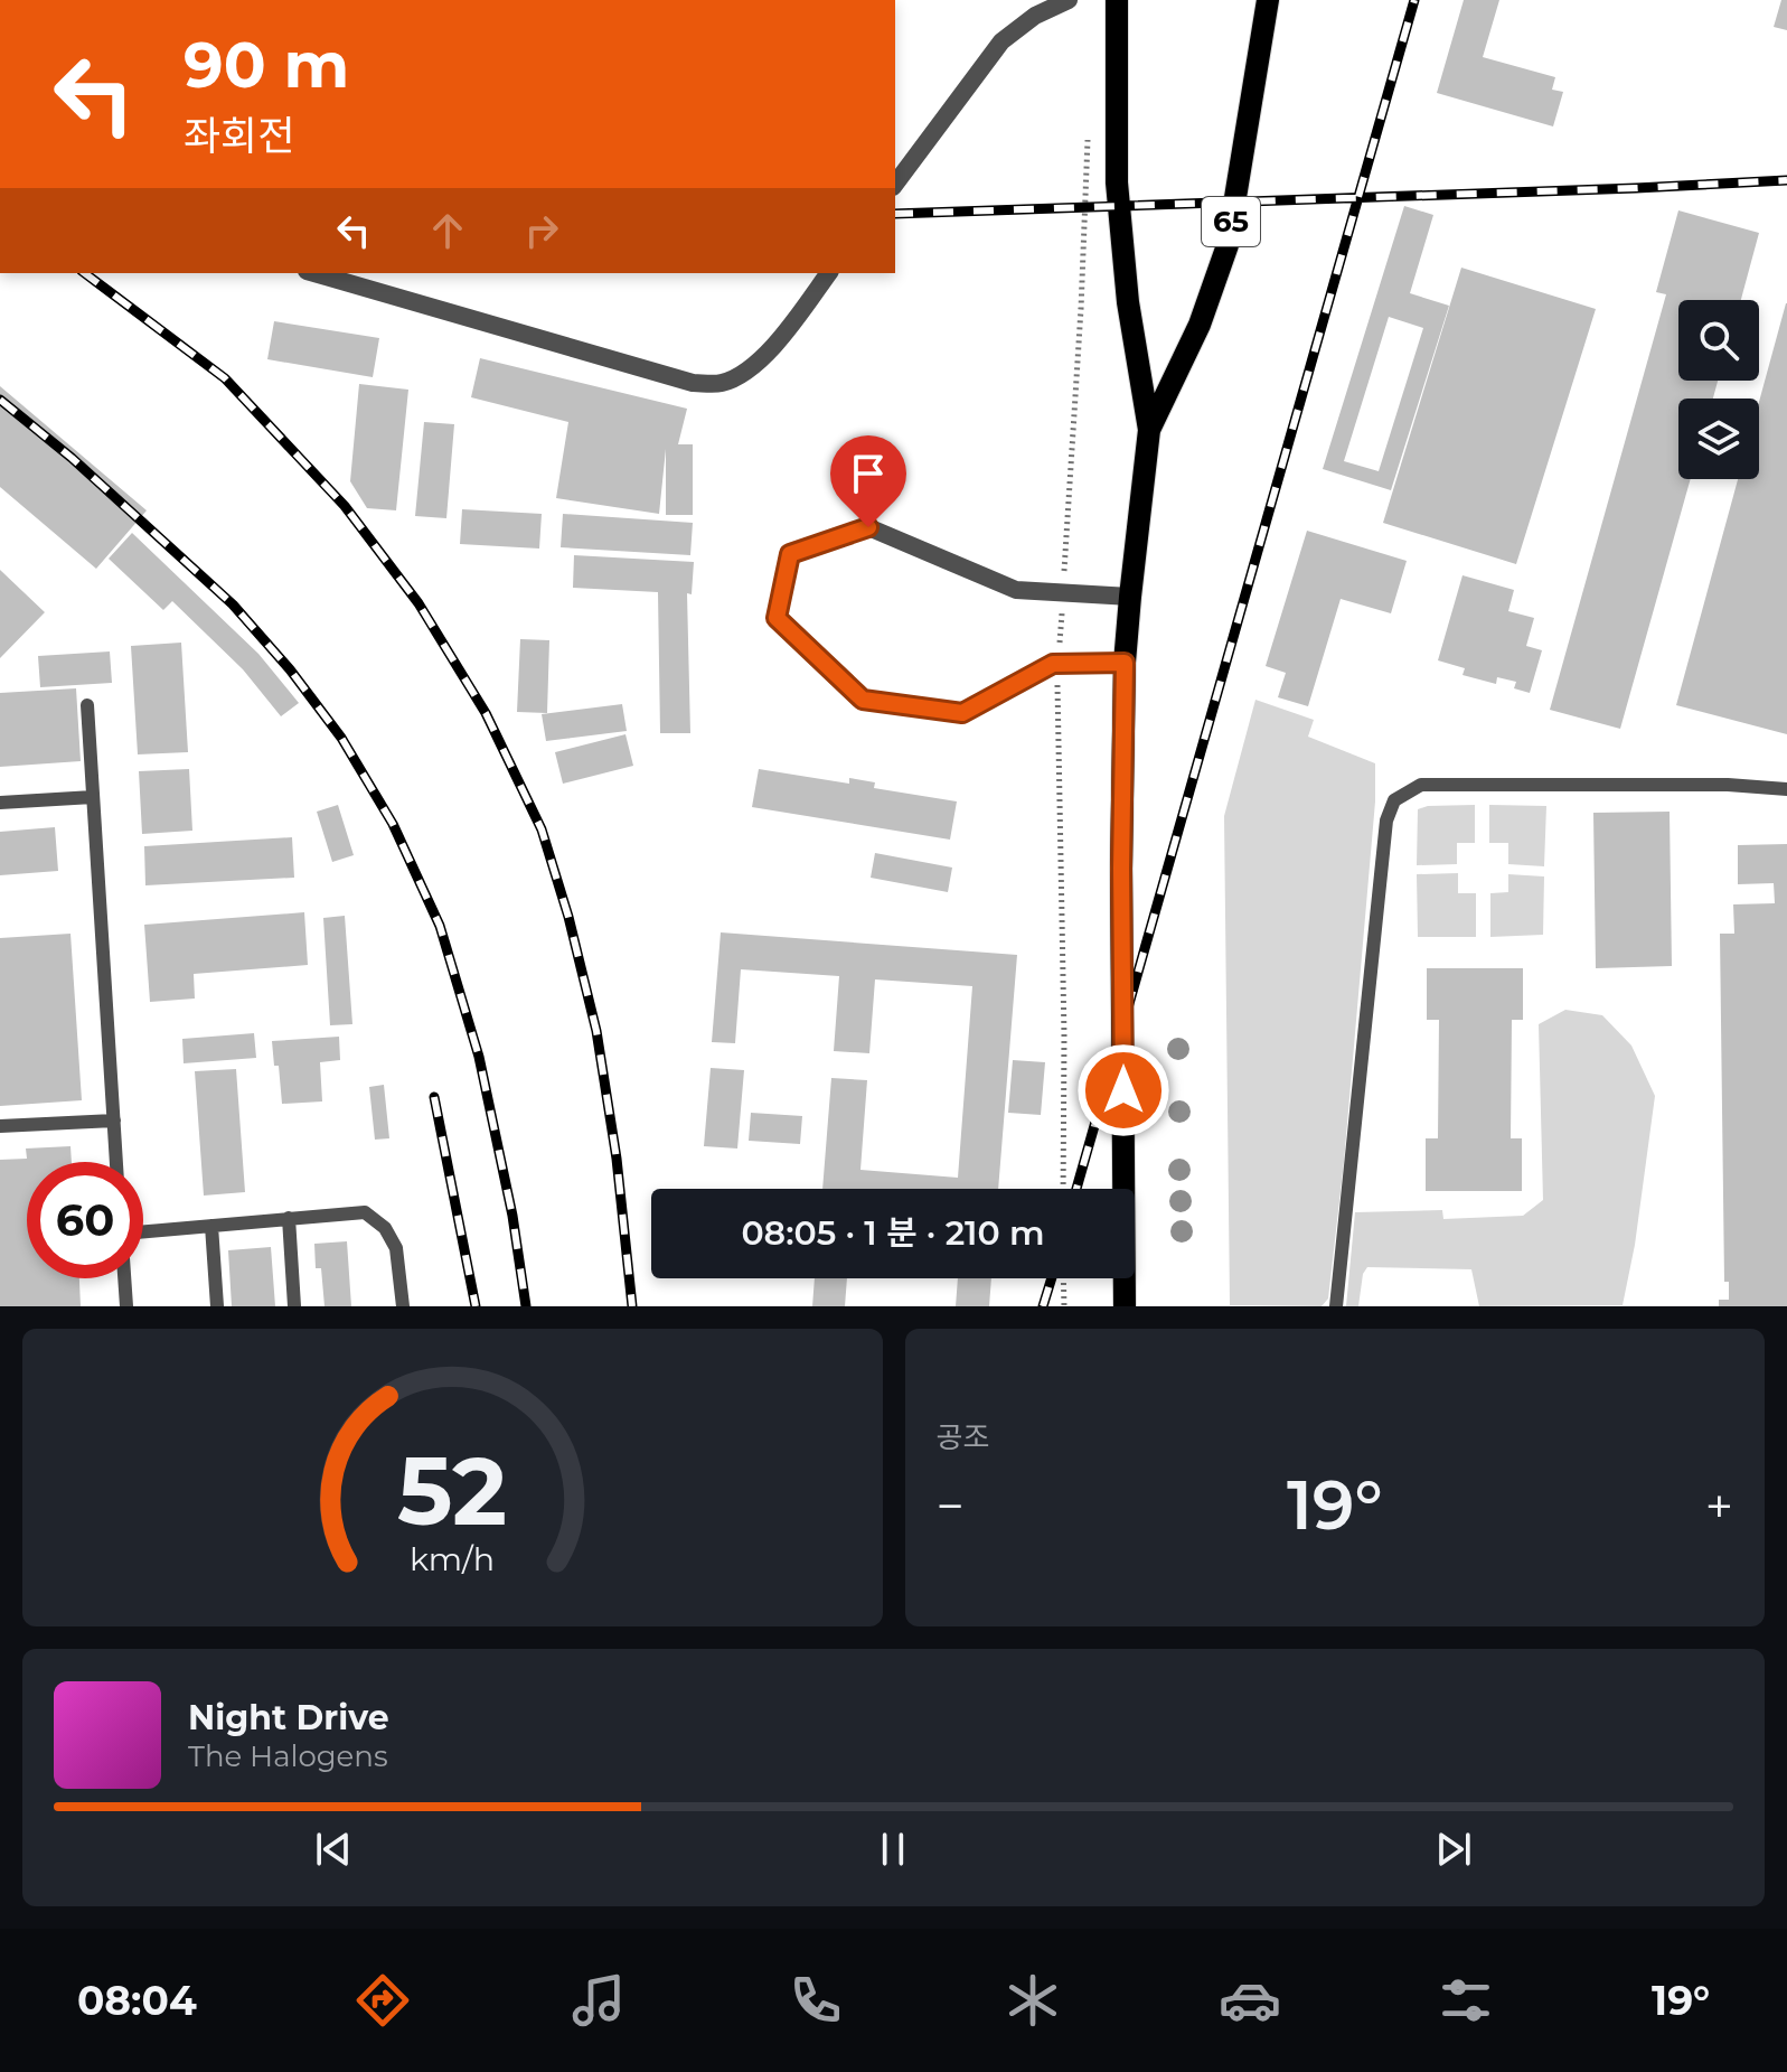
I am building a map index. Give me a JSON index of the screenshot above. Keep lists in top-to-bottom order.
{
  "streets": {
    "main road": ["65"]
  },
  "page": {
    "turn": ["90 m", "좌회전"],
    "limit": "60",
    "trip": "08:05 · 1 분 · 210 m",
    "tile": "공조",
    "heat": ["−", "19°", "+"],
    "song": ["Night Drive", "The Halogens"],
    "tabs": ["08:04", "19°"],
    "gauge": ["52", "km/h"]
  }
}
